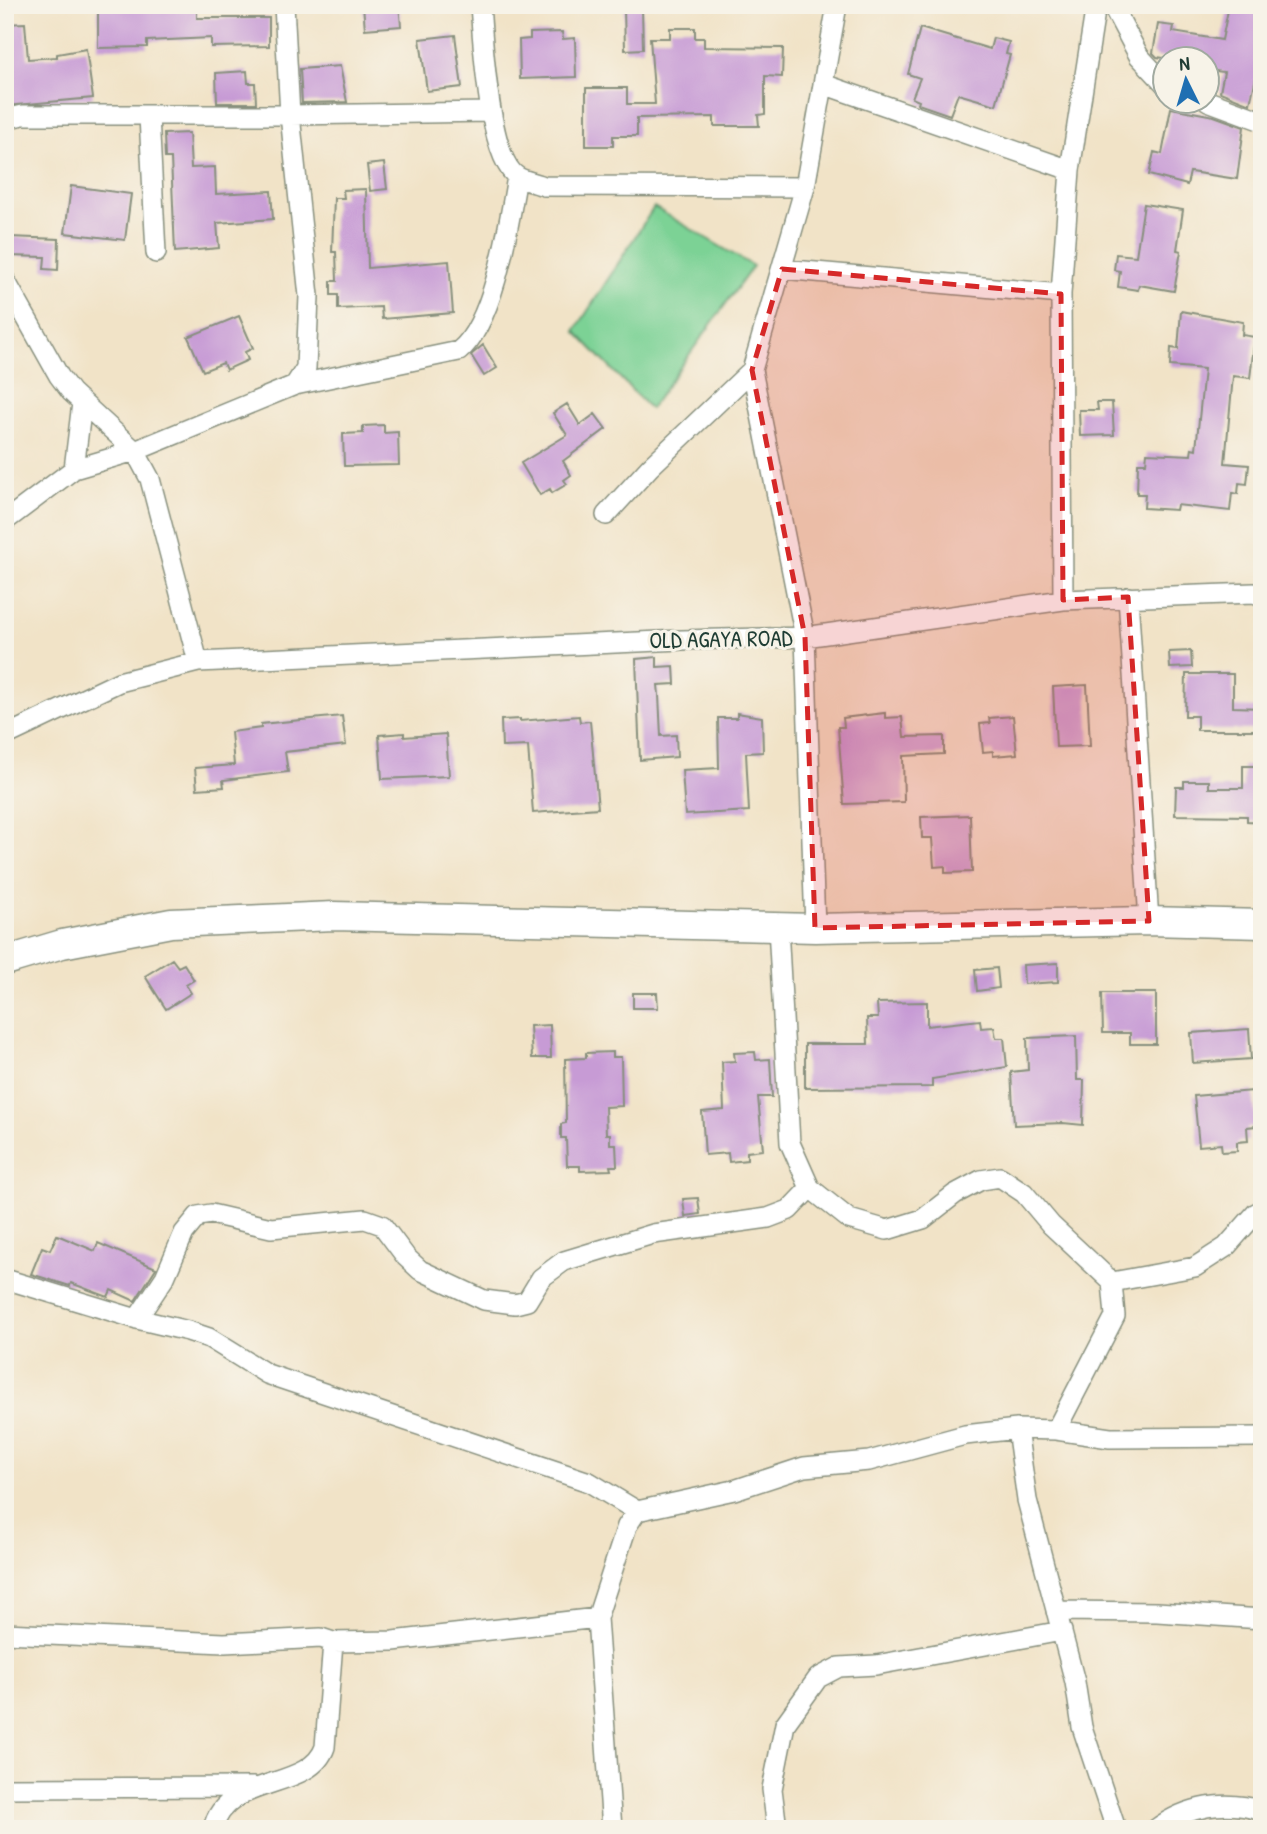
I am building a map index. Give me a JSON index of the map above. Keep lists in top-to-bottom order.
{
  "streets": {
    "street": ["OLD AGAYA ROAD"]
  },
  "north": "top"
}
